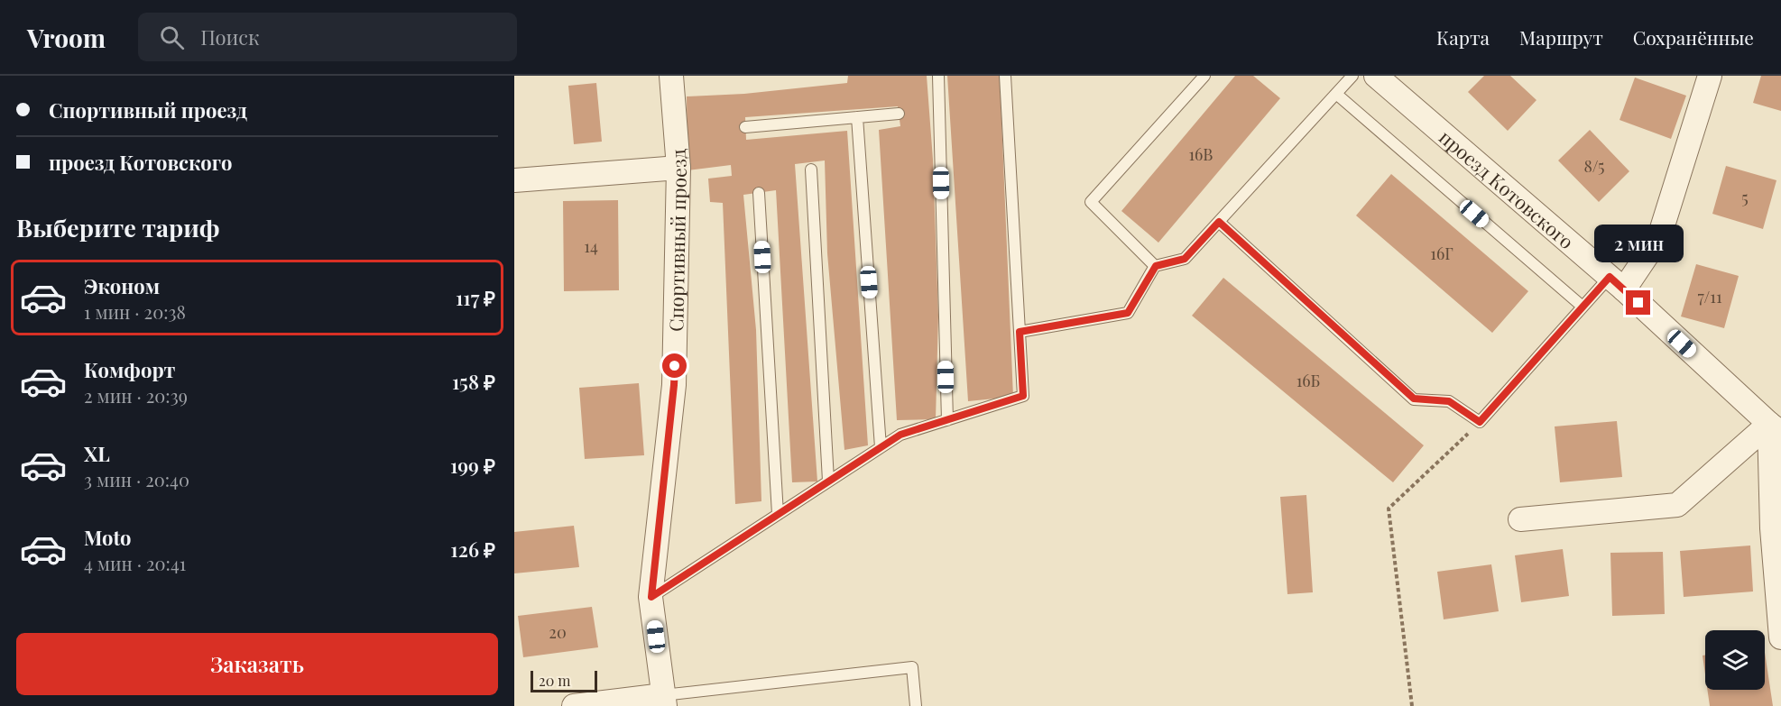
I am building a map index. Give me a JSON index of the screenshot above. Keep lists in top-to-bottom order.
{
  "streets": {
    "street": ["проезд Котовского", "Спортивный проезд"]
  },
  "house_numbers": [
    "16В",
    "8/5",
    "5",
    "14",
    "16Г",
    "7/11",
    "16Б",
    "20"
  ],
  "scale_bar": "20 m",
  "page": {
    "header": "Vroom",
    "search": "Поиск",
    "nav": ["Карта", "Маршрут", "Сохранённые"],
    "banner": ["Спортивный проезд", "проезд Котовского"],
    "heading": "Выберите тариф",
    "bubble": "2 мин",
    "list": [
      {
        "name": "Эконом",
        "note": "1 мин · 20:38",
        "value": "117 ₽"
      },
      {
        "name": "Комфорт",
        "note": "2 мин · 20:39",
        "value": "158 ₽"
      },
      {
        "name": "XL",
        "note": "3 мин · 20:40",
        "value": "199 ₽"
      },
      {
        "name": "Moto",
        "note": "4 мин · 20:41",
        "value": "126 ₽"
      }
    ],
    "buttons": "Заказать",
    "scale": "20 m"
  }
}
